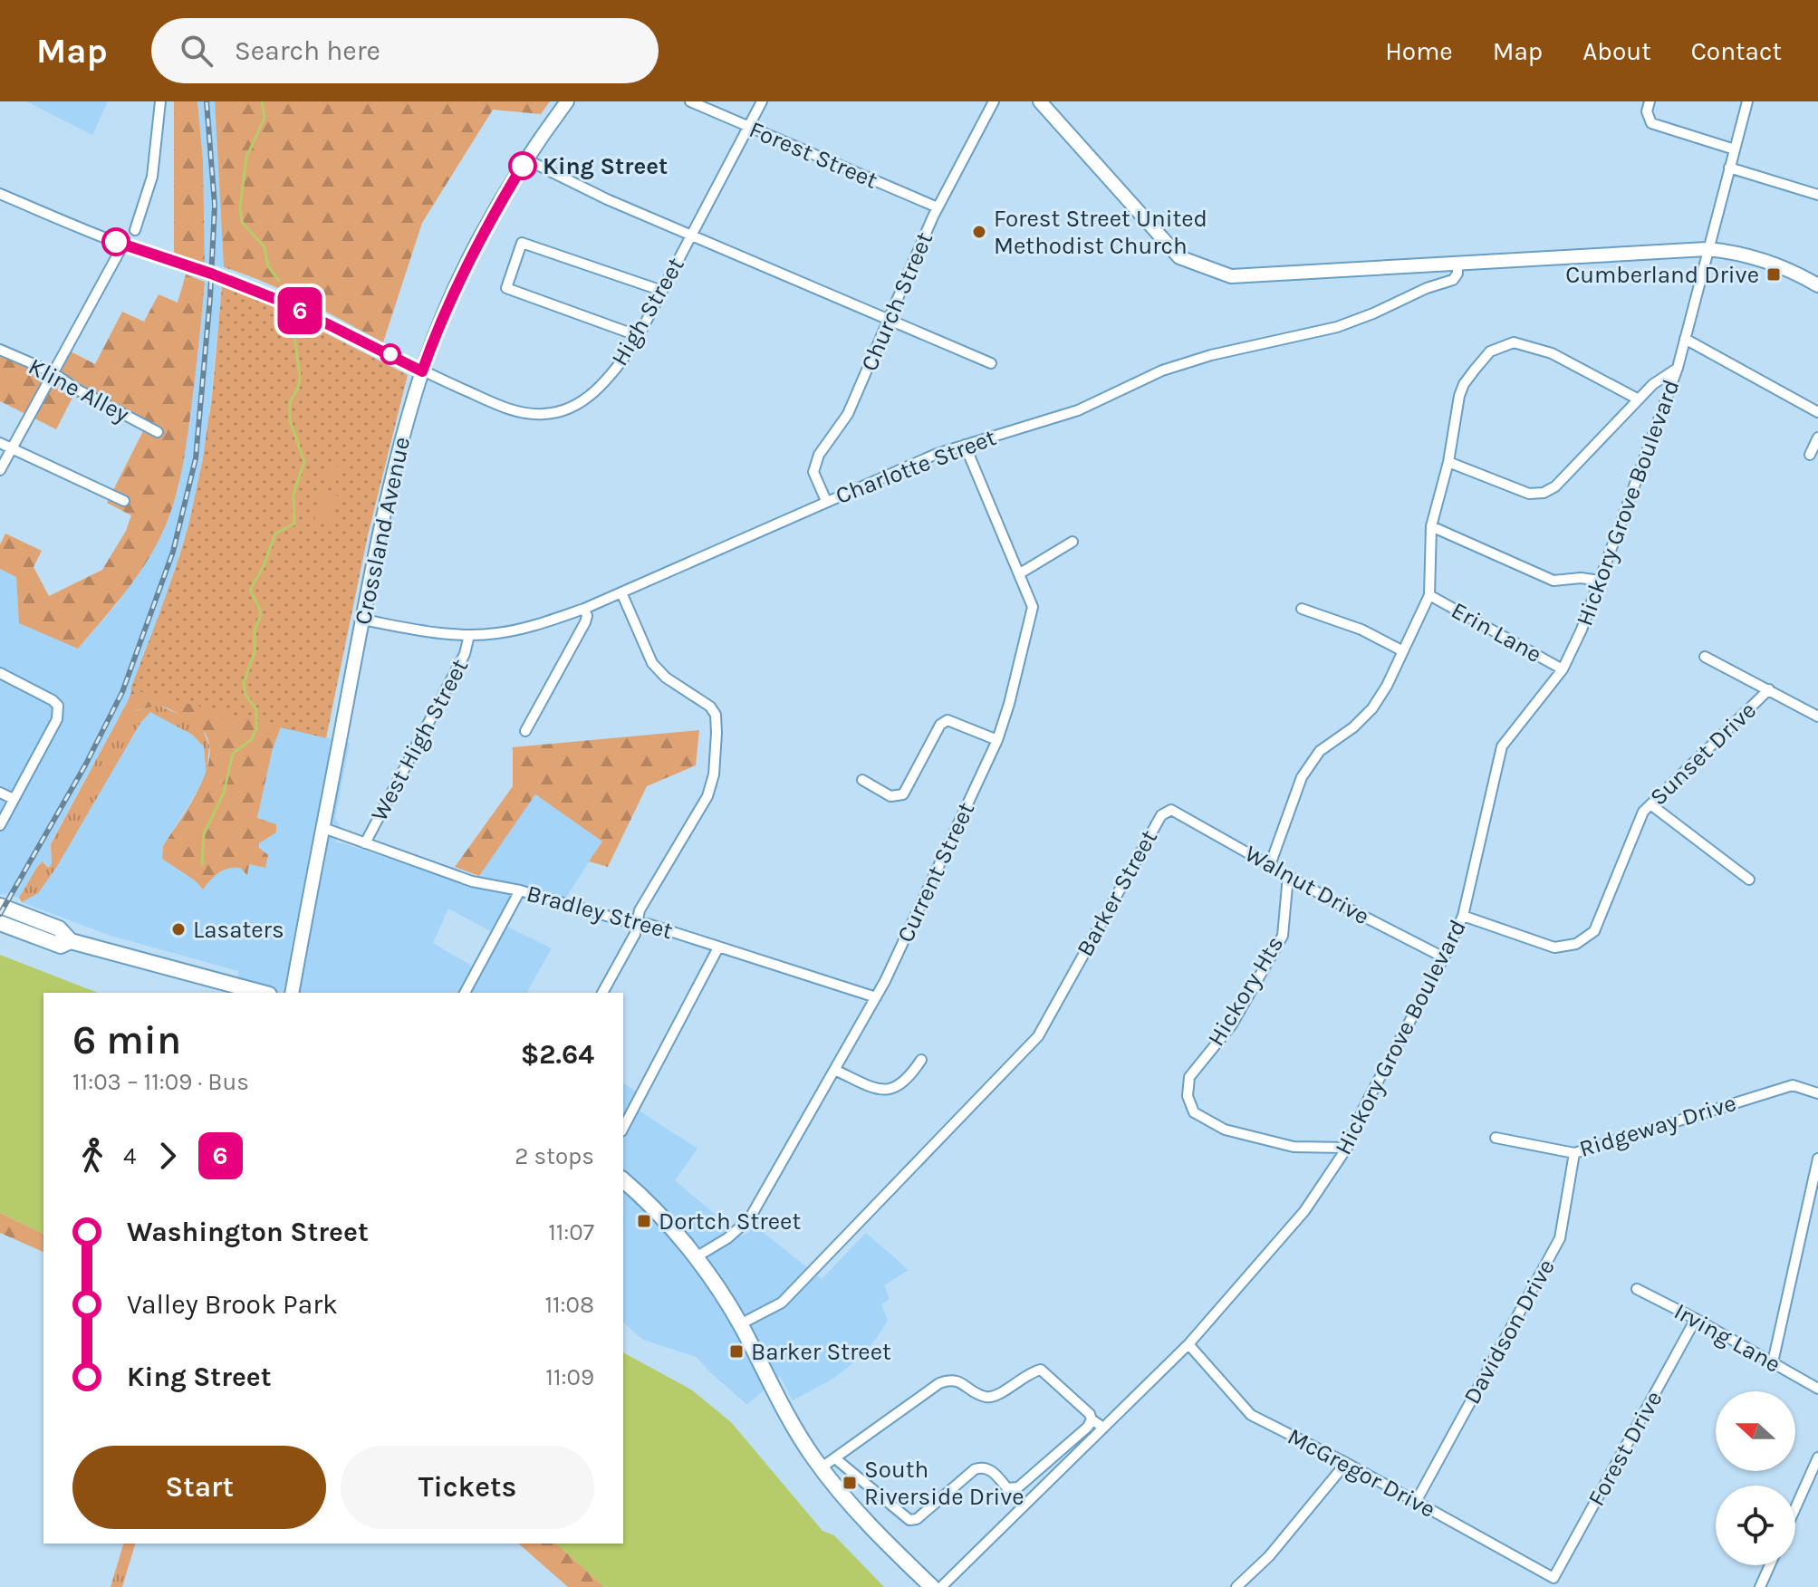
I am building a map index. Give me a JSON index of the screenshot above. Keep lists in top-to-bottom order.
{
  "streets": {
    "main road": ["Crossland Avenue"],
    "street": [
      "Forest Street",
      "Church Street",
      "High Street",
      "Kline Alley",
      "Charlotte Street",
      "Hickory Grove Boulevard",
      "Erin Lane",
      "West High Street",
      "Sunset Drive",
      "Current Street",
      "Walnut Drive",
      "Barker Street",
      "Bradley Street",
      "Hickory Hts",
      "Ridgeway Drive",
      "Davidson Drive",
      "Irving Lane",
      "Forest Drive",
      "McGregor Drive"
    ]
  },
  "crossings": [
    ["Forest Street", "Church Street"],
    ["Forest Street", "High Street"],
    ["Church Street", "Charlotte Street"],
    ["High Street", "Crossland Avenue"],
    ["Charlotte Street", "Crossland Avenue"],
    ["Charlotte Street", "West High Street"],
    ["Charlotte Street", "Current Street"],
    ["Hickory Grove Boulevard", "Erin Lane"],
    ["Hickory Grove Boulevard", "Sunset Drive"],
    ["Hickory Grove Boulevard", "Walnut Drive"],
    ["Hickory Grove Boulevard", "Hickory Hts"],
    ["Hickory Grove Boulevard", "McGregor Drive"],
    ["Crossland Avenue", "Bradley Street"],
    ["West High Street", "Bradley Street"],
    ["Current Street", "Bradley Street"],
    ["Walnut Drive", "Barker Street"],
    ["Walnut Drive", "Hickory Hts"],
    ["Ridgeway Drive", "Davidson Drive"],
    ["Davidson Drive", "McGregor Drive"],
    ["Irving Lane", "Forest Drive"],
    ["Forest Drive", "McGregor Drive"]
  ],
  "places": {
    "other": ["King Street", "Forest Street United Methodist Church", "Lasaters"],
    "transit": [
      "Cumberland Drive",
      "Dortch Street",
      "Barker Street",
      "South Riverside Drive"
    ]
  },
  "lines": ["bus line 6"],
  "north": "left",
  "page": {
    "header": "Map",
    "search": "Search here",
    "nav": [
      "Home",
      "Map",
      "About",
      "Contact"
    ],
    "on_map": "6",
    "heading": ["6 min", "11:03 – 11:09 · Bus", "$2.64"],
    "legs": ["4", "6", "2 stops"],
    "list": [
      {
        "name": "Washington Street",
        "value": "11:07"
      },
      {
        "name": "Valley Brook Park",
        "value": "11:08"
      },
      {
        "name": "King Street",
        "value": "11:09"
      }
    ],
    "buttons": ["Start", "Tickets"]
  }
}
